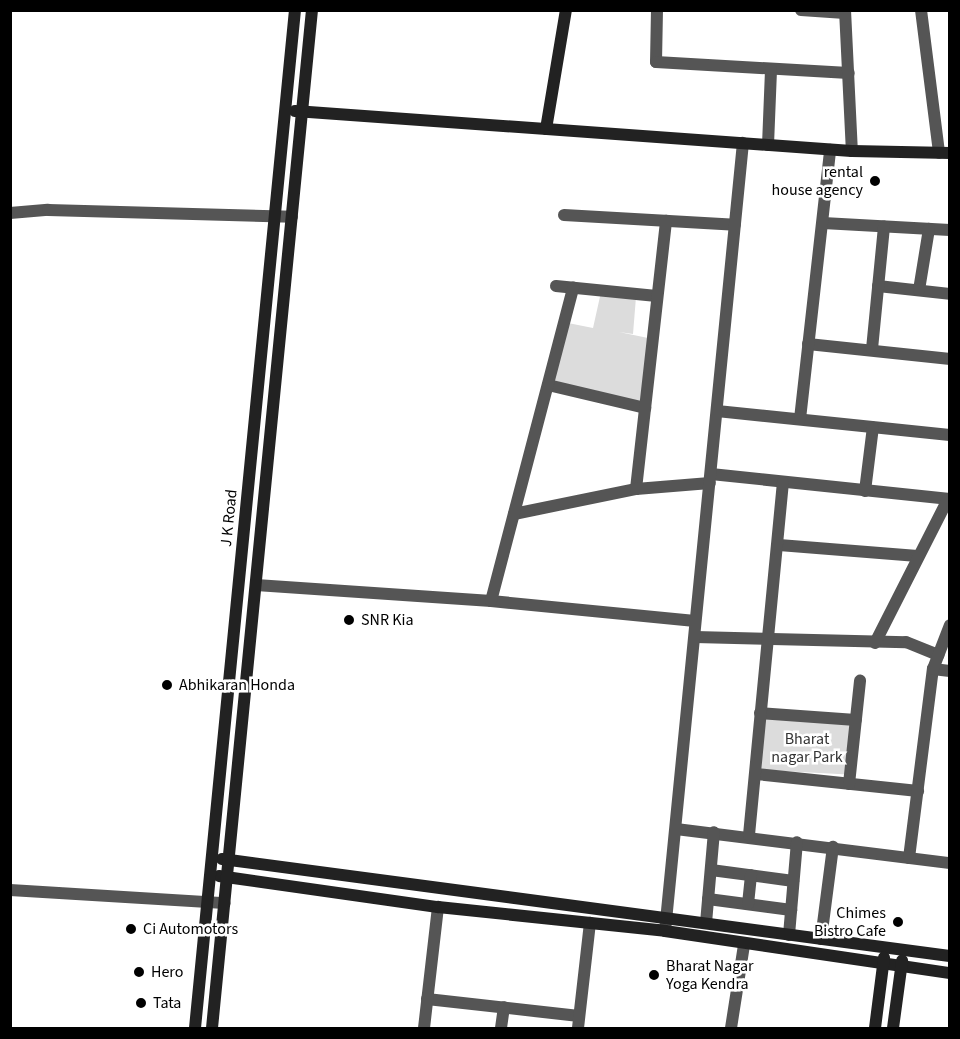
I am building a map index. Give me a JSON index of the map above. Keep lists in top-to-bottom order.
{
  "streets": {
    "street": ["J K Road"]
  },
  "parks": ["Bharat nagar Park"],
  "places": [
    "rental house agency",
    "SNR Kia",
    "Abhikaran Honda",
    "Chimes Bistro Cafe",
    "Ci Automotors",
    "Hero",
    "Bharat Nagar Yoga Kendra",
    "Tata"
  ]
}
